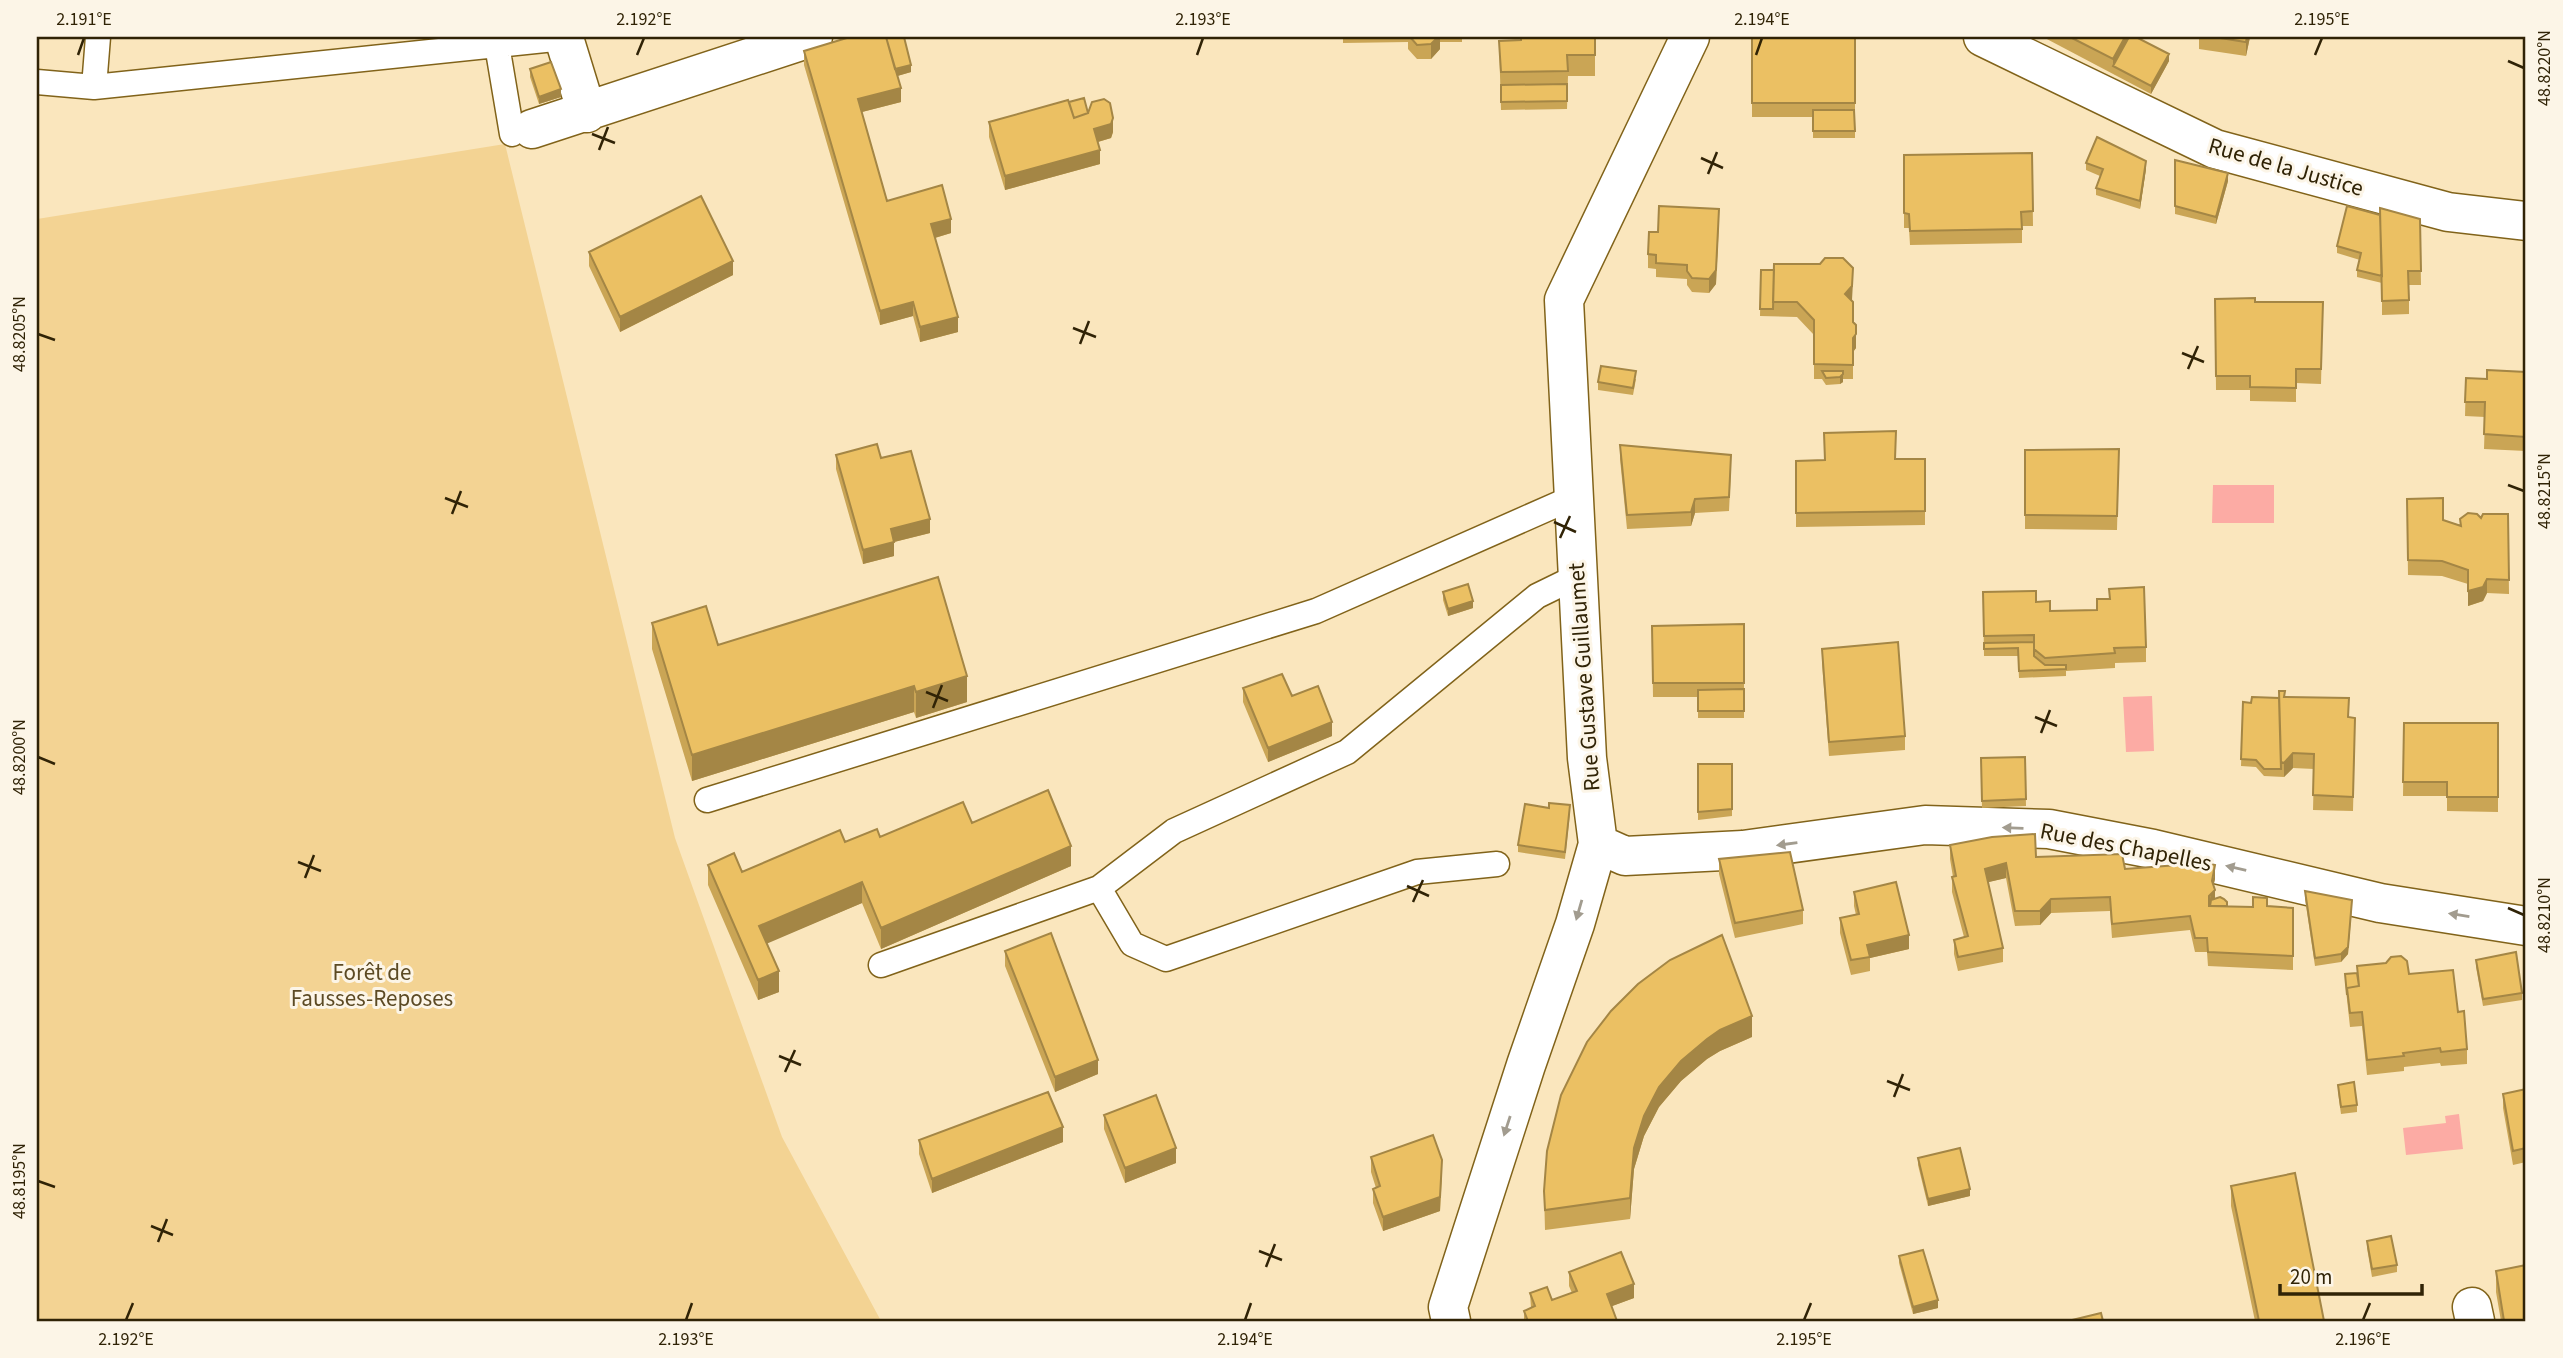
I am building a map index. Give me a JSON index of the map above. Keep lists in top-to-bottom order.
{
  "streets": {
    "street": ["Rue de la Justice", "Rue Gustave Guillaumet", "Rue des Chapelles"]
  },
  "crossings": [
    ["Rue Gustave Guillaumet", "Rue des Chapelles"]
  ],
  "one_way": ["Rue Gustave Guillaumet", "Rue des Chapelles"],
  "parks": ["Forêt de Fausses-Reposes"],
  "scale_bar": "20 m",
  "coordinates": [
    "2.191°E",
    "2.192°E",
    "2.193°E",
    "2.194°E",
    "2.195°E",
    "48.8220°N",
    "48.8205°N",
    "48.8215°N",
    "48.8200°N",
    "48.8210°N",
    "48.8195°N",
    "2.196°E"
  ]
}
